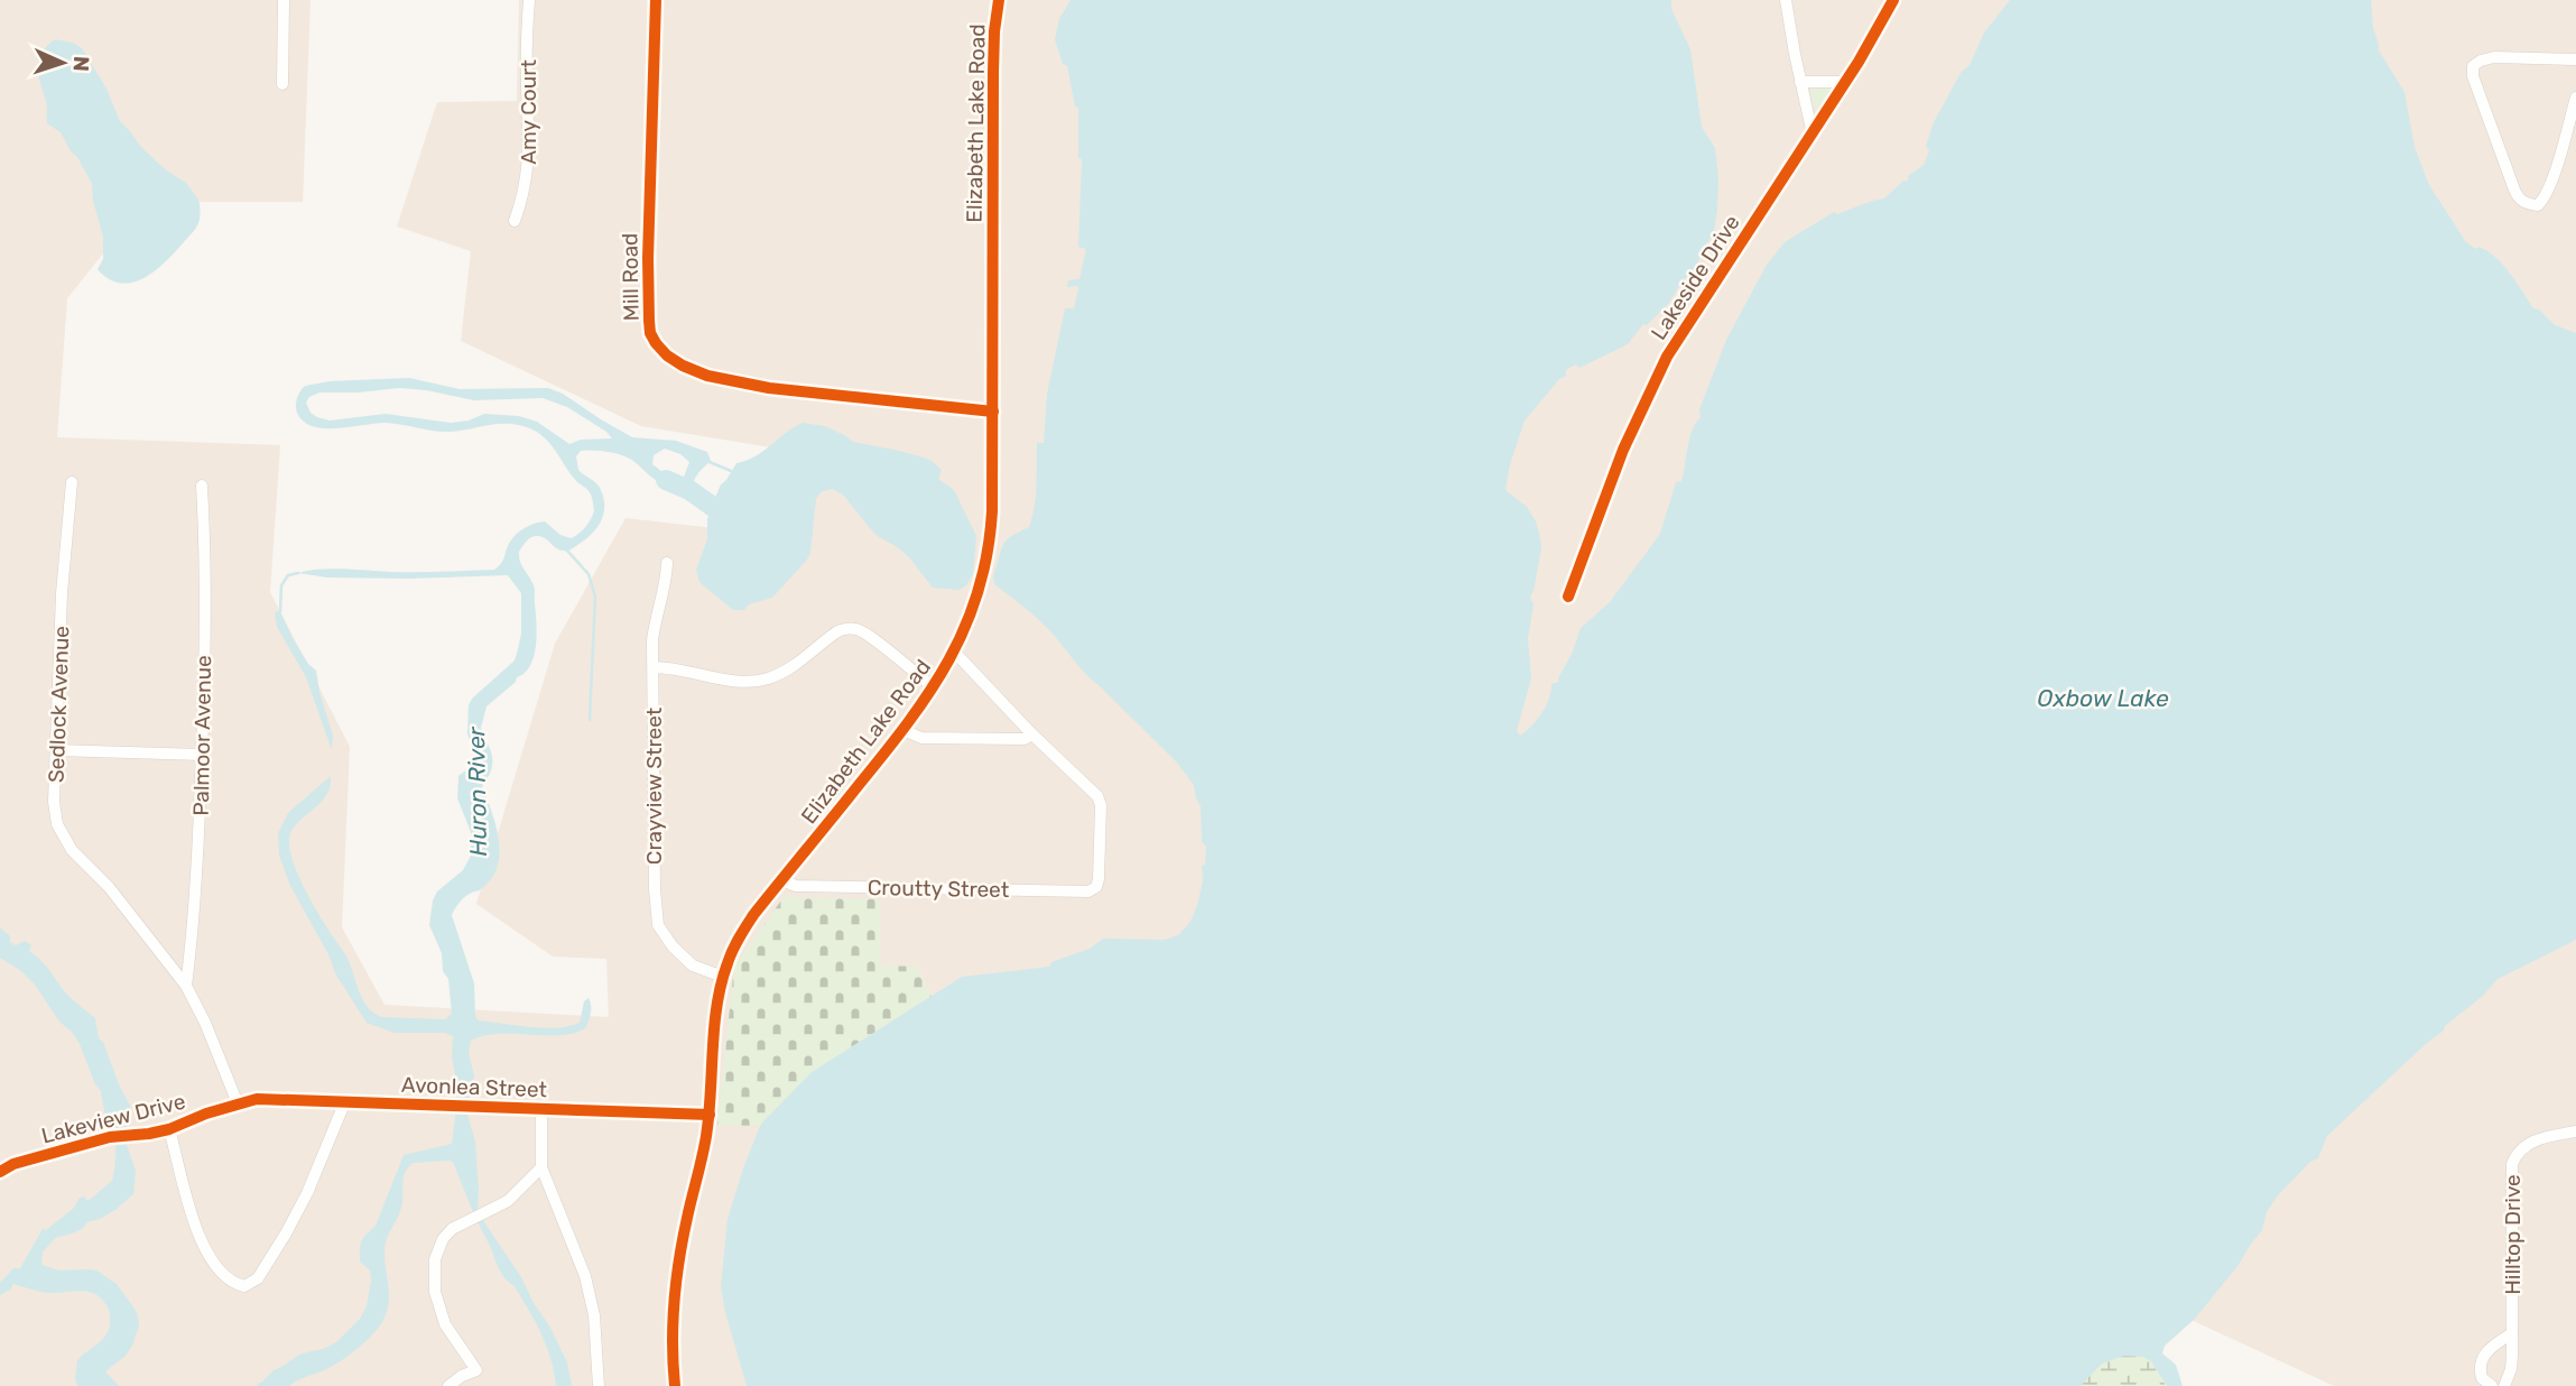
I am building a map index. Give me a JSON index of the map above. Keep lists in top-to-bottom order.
{
  "streets": {
    "street": [
      "Amy Court",
      "Elizabeth Lake Road",
      "Mill Road",
      "Lakeside Drive",
      "Sedlock Avenue",
      "Palmoor Avenue",
      "Crayview Street",
      "Croutty Street",
      "Avonlea Street",
      "Lakeview Drive",
      "Hilltop Drive"
    ]
  },
  "crossings": [
    ["Elizabeth Lake Road", "Mill Road"],
    ["Elizabeth Lake Road", "Crayview Street"],
    ["Elizabeth Lake Road", "Croutty Street"],
    ["Elizabeth Lake Road", "Avonlea Street"],
    ["Sedlock Avenue", "Palmoor Avenue"],
    ["Avonlea Street", "Lakeview Drive"]
  ],
  "water": ["Oxbow Lake", "Huron River"],
  "north": "right"
}
